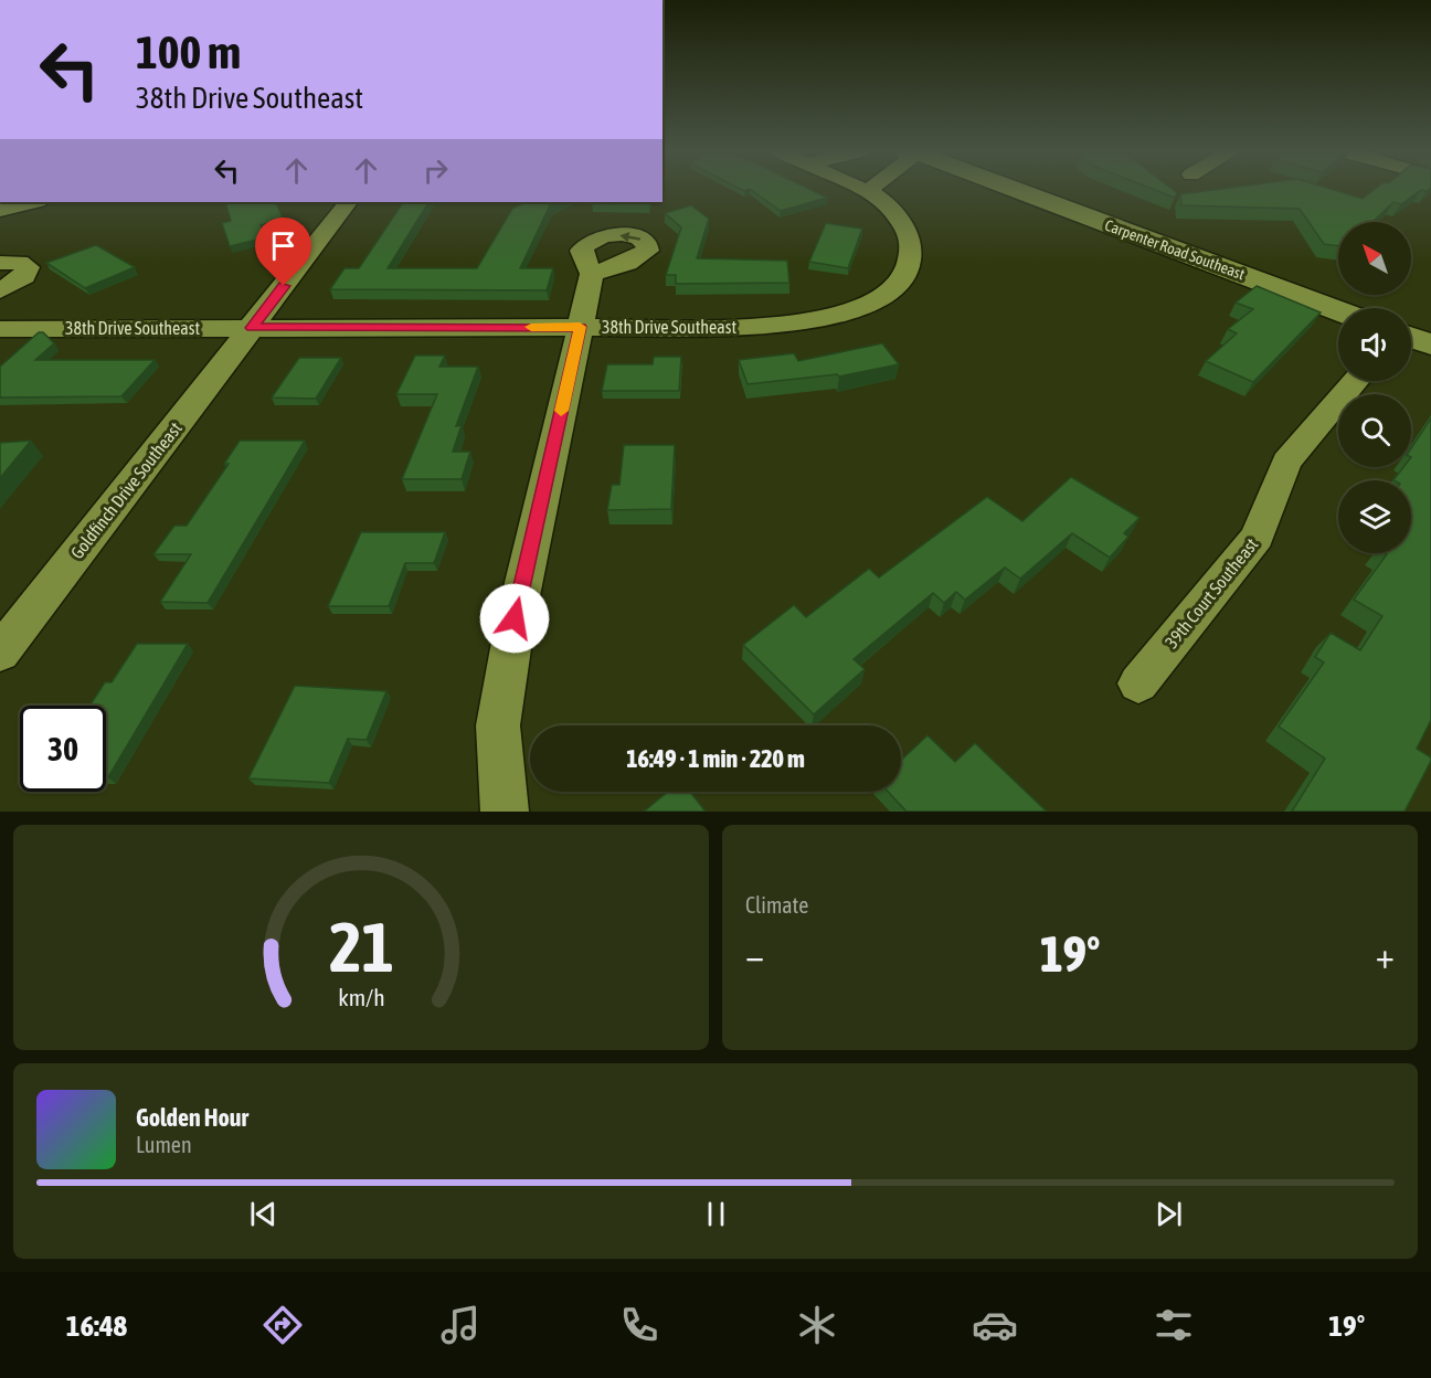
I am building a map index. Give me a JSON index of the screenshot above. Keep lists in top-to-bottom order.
{
  "streets": {
    "street": [
      "Carpenter Road Southeast",
      "38th Drive Southeast",
      "Goldfinch Drive Southeast",
      "39th Court Southeast"
    ]
  },
  "crossings": [
    ["38th Drive Southeast", "Goldfinch Drive Southeast"]
  ],
  "north": "top left",
  "page": {
    "turn": ["100 m", "38th Drive Southeast"],
    "limit": "30",
    "trip": "16:49 · 1 min · 220 m",
    "tile": "Climate",
    "heat": ["−", "19°", "+"],
    "song": ["Golden Hour", "Lumen"],
    "tabs": ["16:48", "19°"],
    "gauge": ["21", "km/h"]
  }
}
